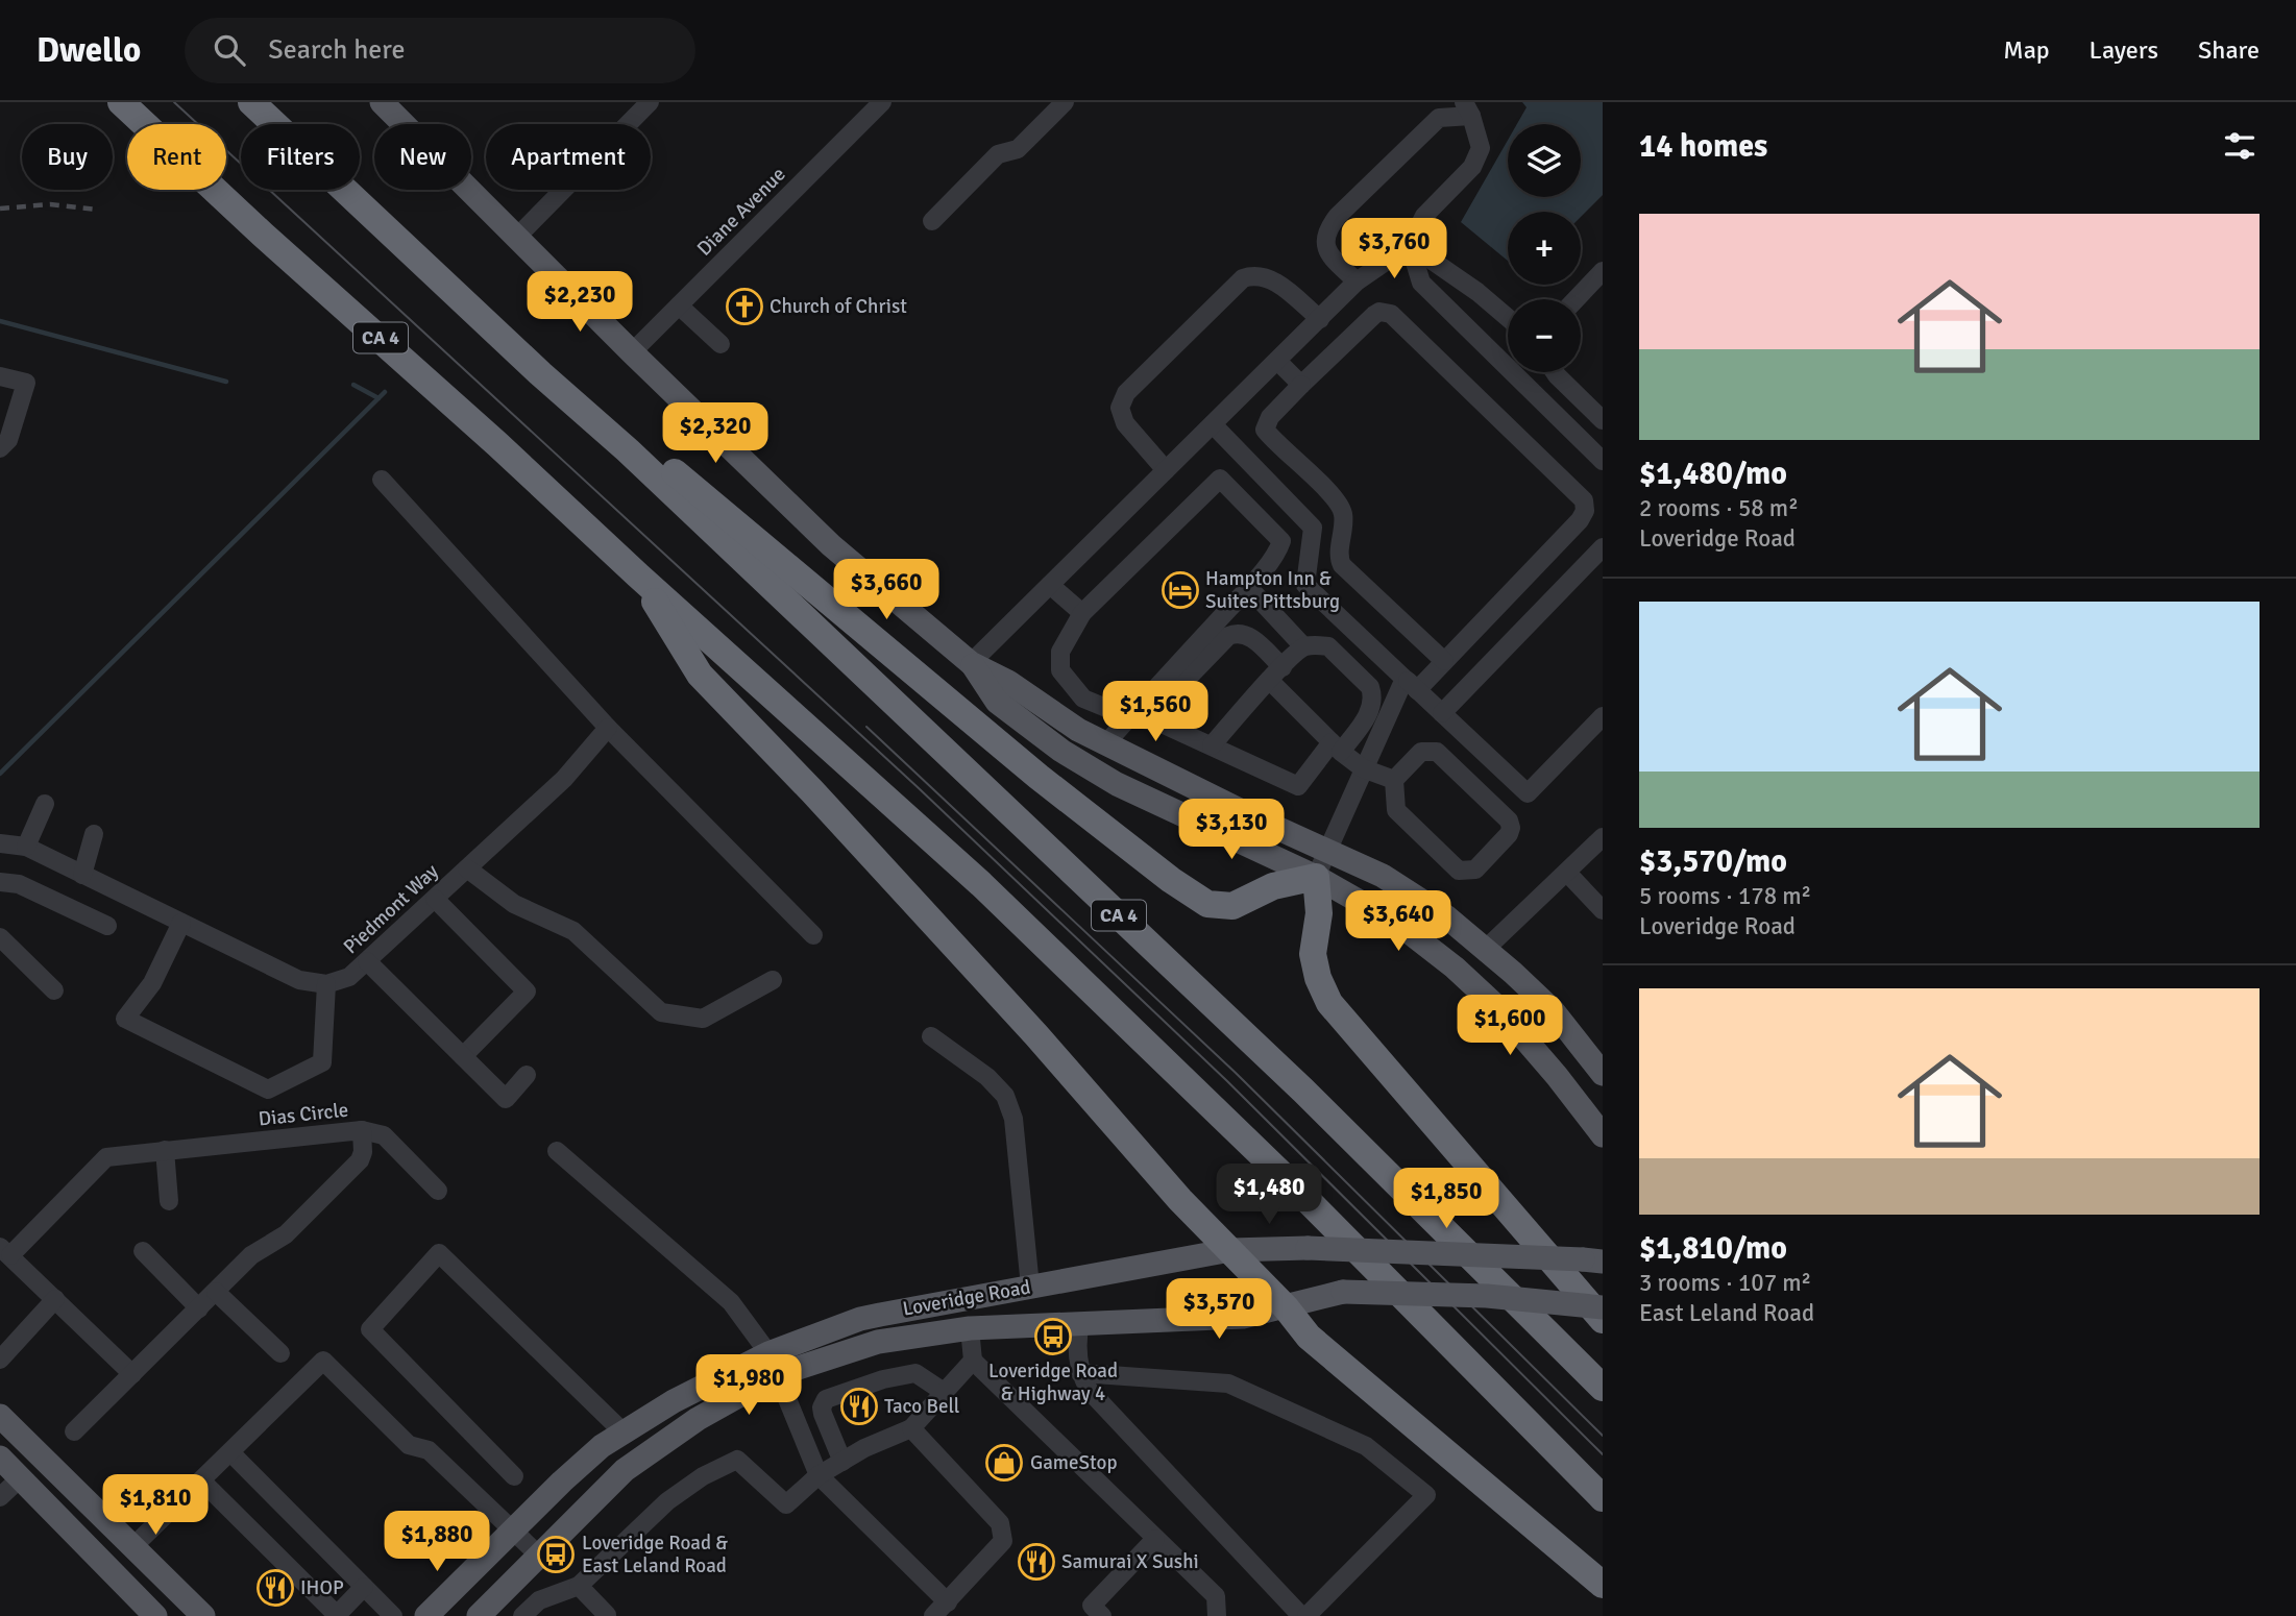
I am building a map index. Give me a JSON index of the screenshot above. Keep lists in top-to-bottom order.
{
  "streets": {
    "highway": ["CA 4"],
    "main road": ["Loveridge Road"],
    "street": ["Diane Avenue", "Piedmont Way", "Dias Circle"]
  },
  "places": {
    "church": ["Church of Christ"],
    "hotel": ["Hampton Inn & Suites Pittsburg"],
    "bus stop": ["Loveridge Road & Highway 4", "Loveridge Road & East Leland Road"],
    "restaurant": ["Taco Bell", "Samurai X Sushi", "IHOP"],
    "shop": ["GameStop"]
  },
  "page": {
    "header": "Dwello",
    "search": "Search here",
    "nav": ["Map", "Layers", "Share"],
    "heading": "14 homes",
    "map_buttons": ["+", "−"],
    "chip": [
      "Buy",
      "Rent",
      "Filters",
      "New",
      "Apartment"
    ],
    "list": [
      {
        "name": "$1,480/mo",
        "note": "2 rooms · 58 m² · Loveridge Road"
      },
      {
        "name": "$3,570/mo",
        "note": "5 rooms · 178 m² · Loveridge Road"
      },
      {
        "name": "$1,810/mo",
        "note": "3 rooms · 107 m² · East Leland Road"
      }
    ],
    "price": [
      "$3,760",
      "$2,230",
      "$2,320",
      "$3,660",
      "$1,560",
      "$3,130",
      "$3,640",
      "$1,600",
      "$1,480",
      "$1,850",
      "$3,570",
      "$1,980",
      "$1,810",
      "$1,880"
    ]
  }
}
